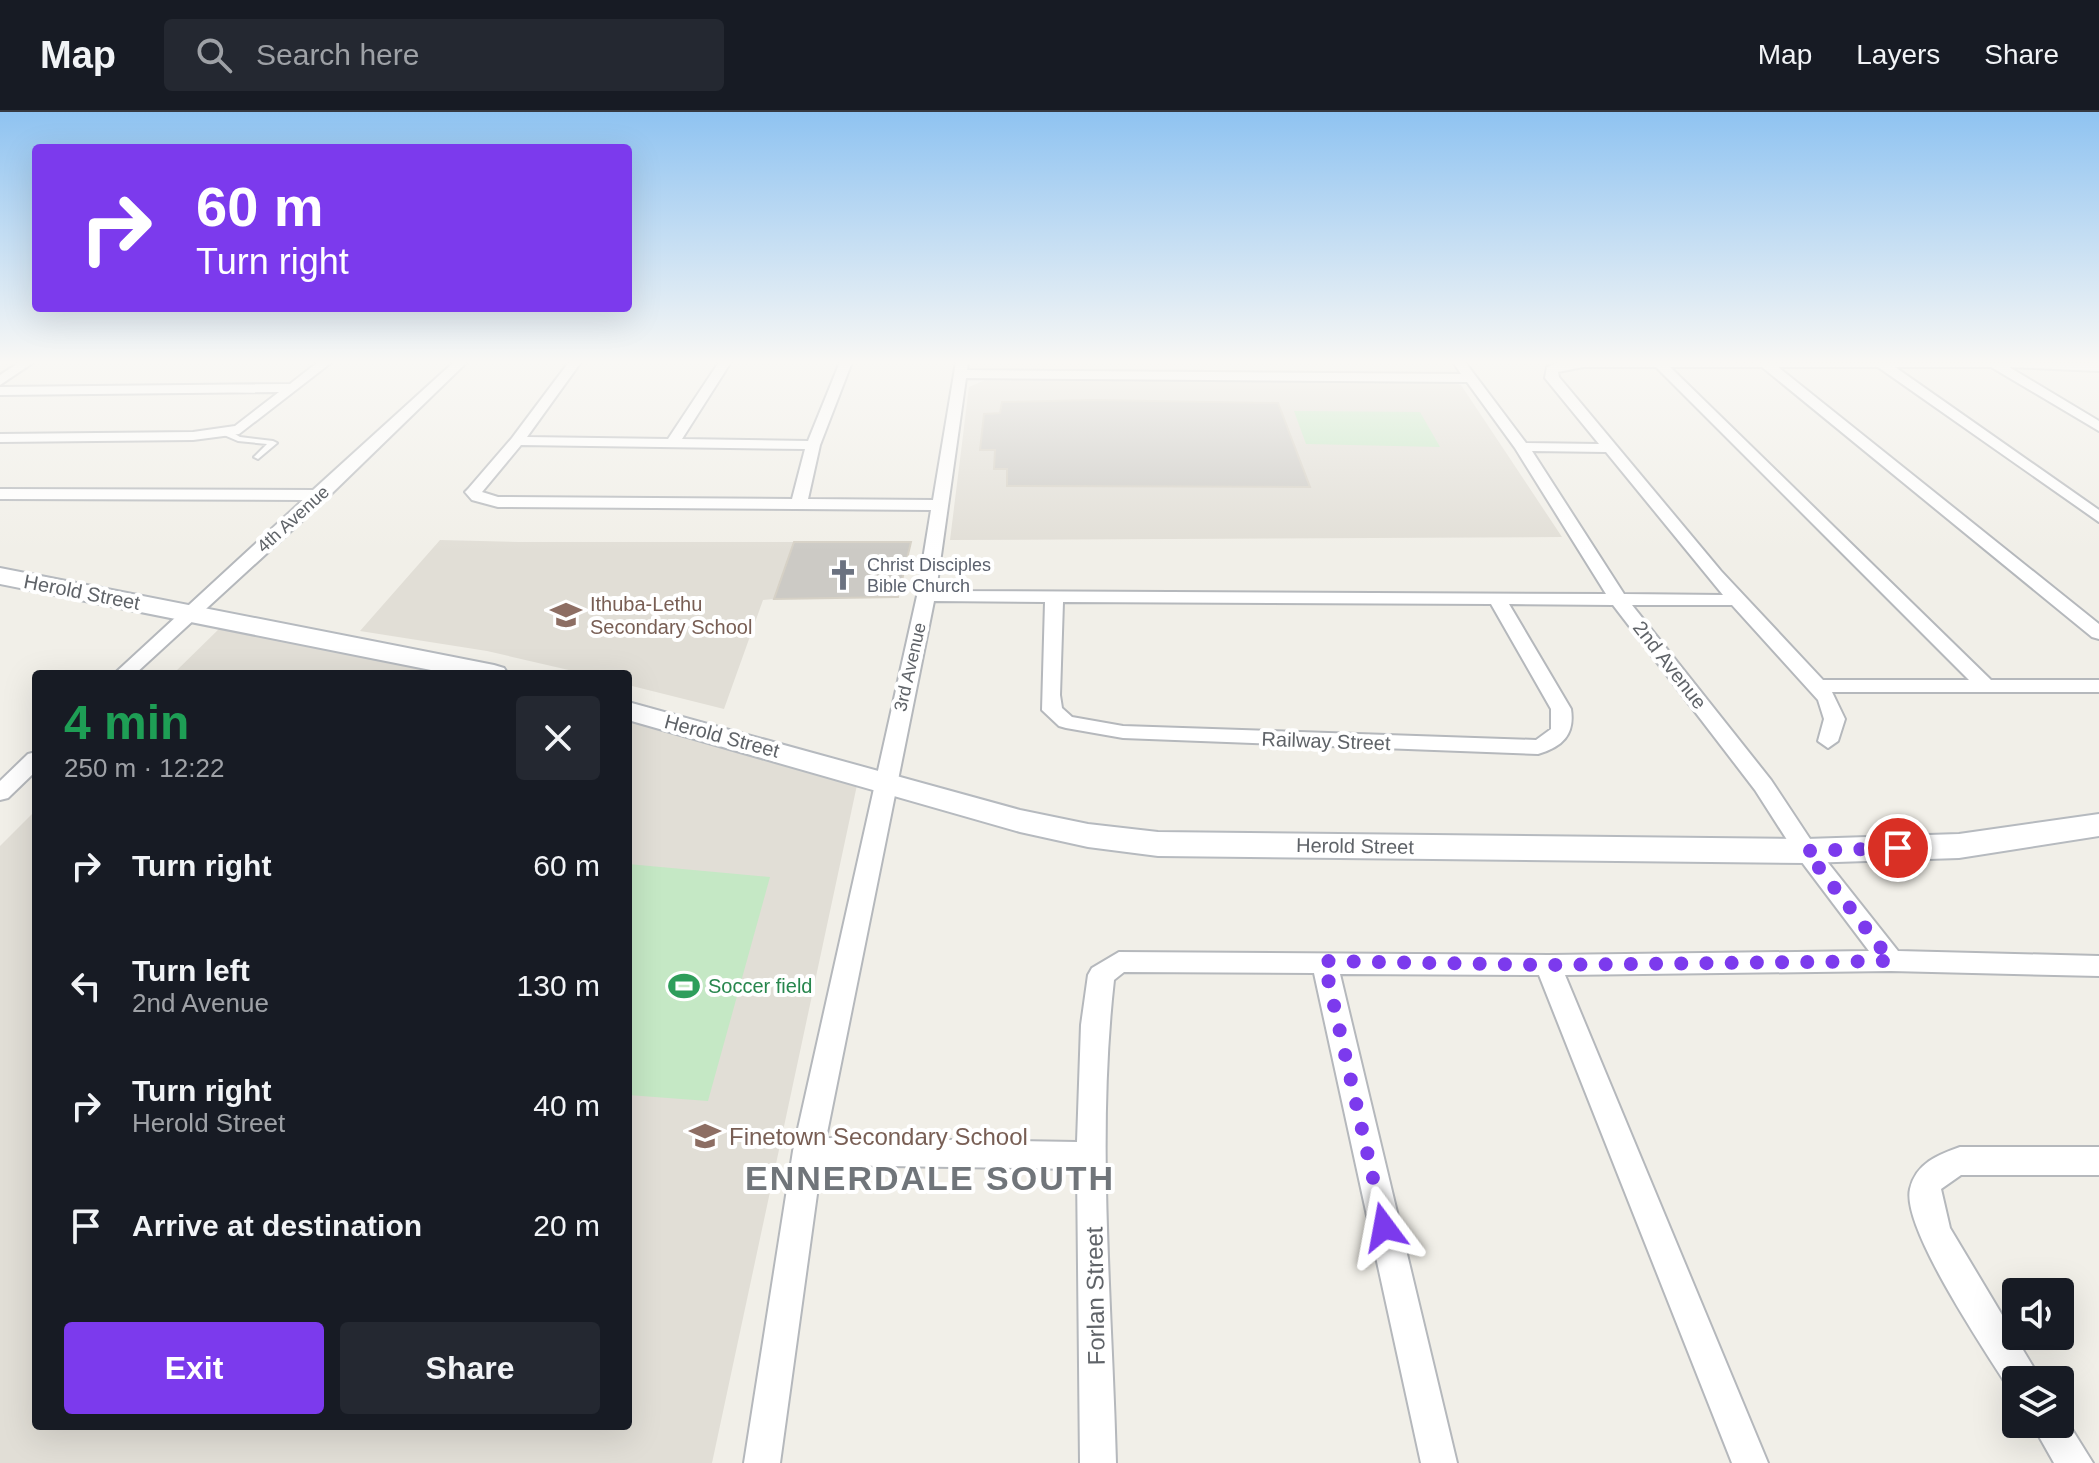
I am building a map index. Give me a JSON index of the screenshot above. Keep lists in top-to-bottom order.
{
  "streets": {
    "street": [
      "4th Avenue",
      "Herold Street",
      "2nd Avenue",
      "3rd Avenue",
      "Railway Street",
      "Forlan Street"
    ]
  },
  "crossings": [
    ["4th Avenue", "Herold Street"],
    ["Herold Street", "2nd Avenue"],
    ["Herold Street", "3rd Avenue"]
  ],
  "districts": ["ENNERDALE SOUTH"],
  "places": {
    "church": ["Christ Disciples Bible Church"],
    "school or university": ["Ithuba-Lethu Secondary School", "Finetown Secondary School"],
    "sports": ["Soccer field"]
  },
  "page": {
    "header": "Map",
    "search": "Search here",
    "nav": ["Map", "Layers", "Share"],
    "turn": ["60 m", "Turn right"],
    "heading": ["4 min", "250 m · 12:22"],
    "list": [
      {
        "name": "Turn right",
        "value": "60 m"
      },
      {
        "name": "Turn left",
        "note": "2nd Avenue",
        "value": "130 m"
      },
      {
        "name": "Turn right",
        "note": "Herold Street",
        "value": "40 m"
      },
      {
        "name": "Arrive at destination",
        "value": "20 m"
      }
    ],
    "buttons": ["Exit", "Share"]
  }
}
